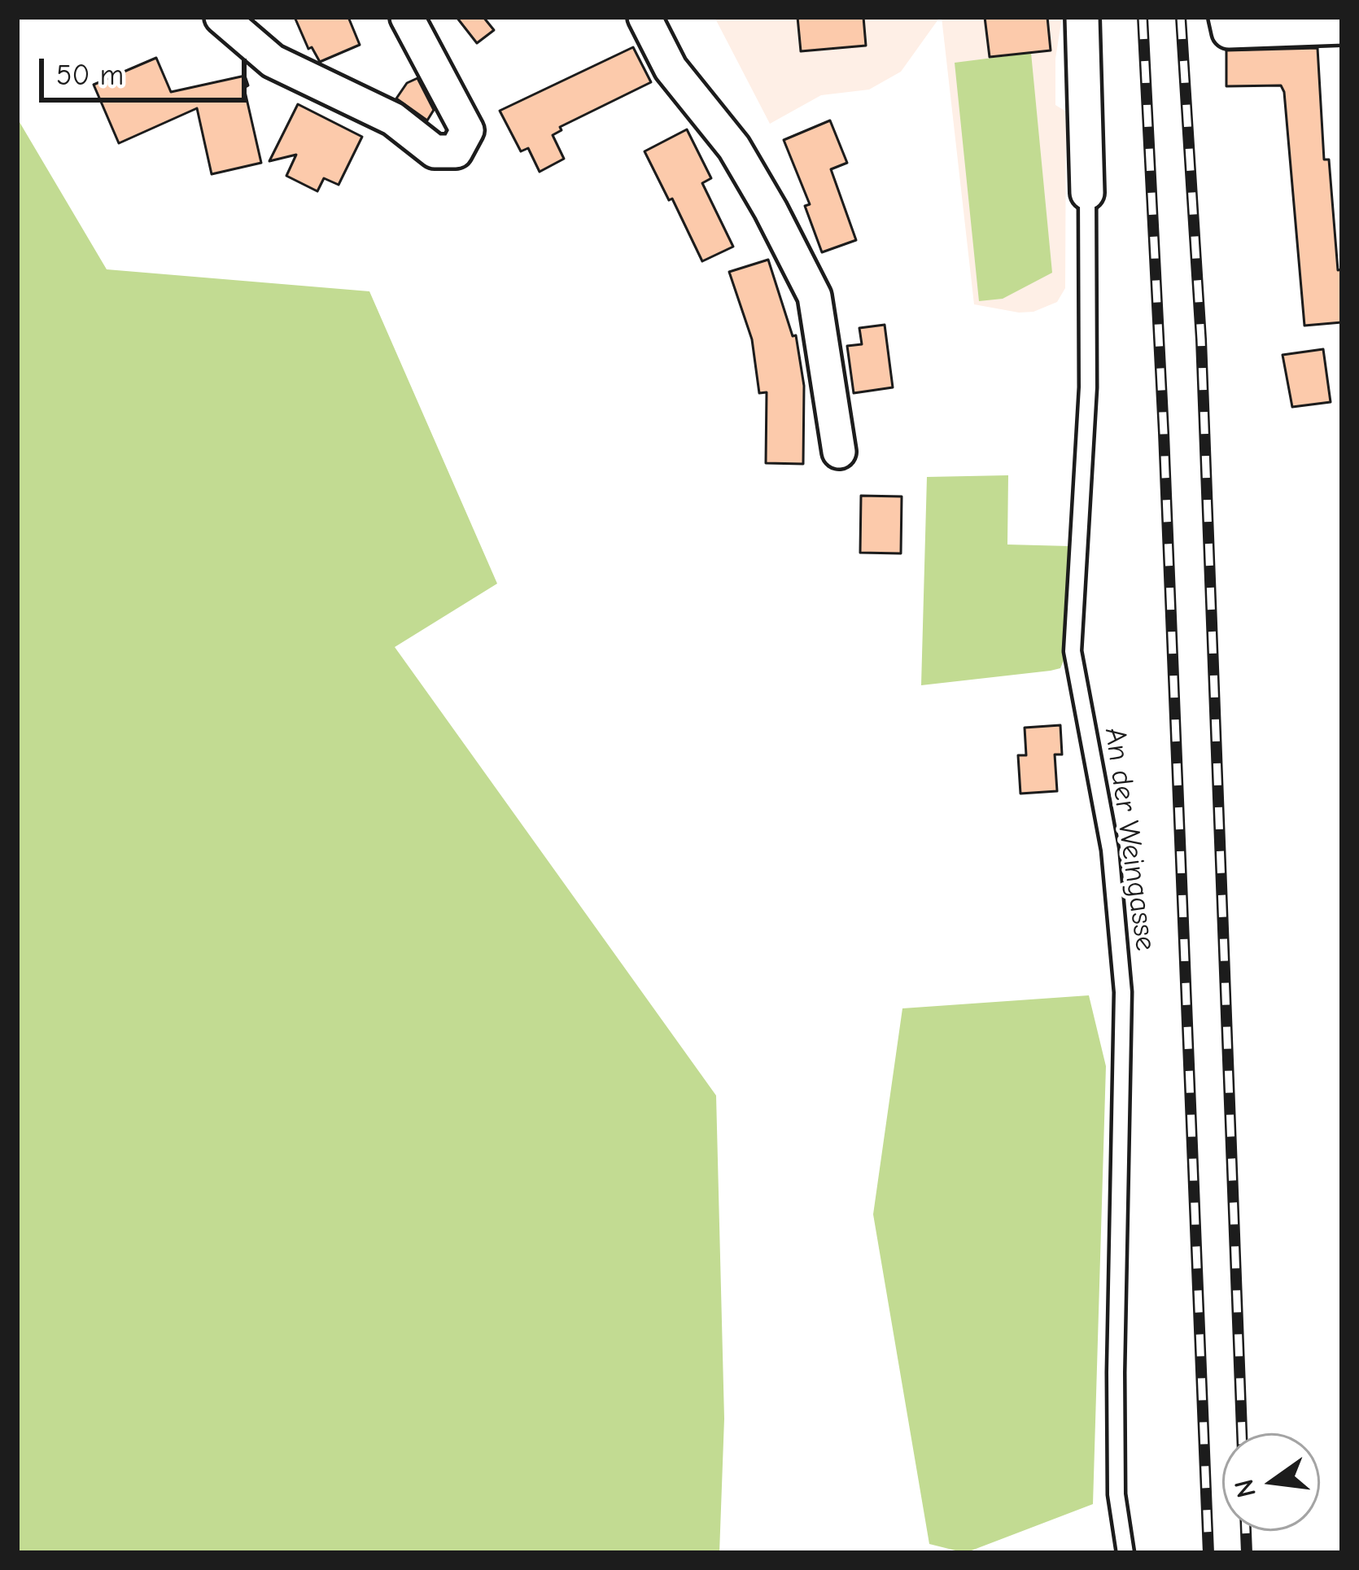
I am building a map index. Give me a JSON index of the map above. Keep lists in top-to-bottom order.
{
  "streets": {
    "lane": ["An der Weingasse"]
  },
  "scale_bar": "50 m",
  "north": "left"
}
